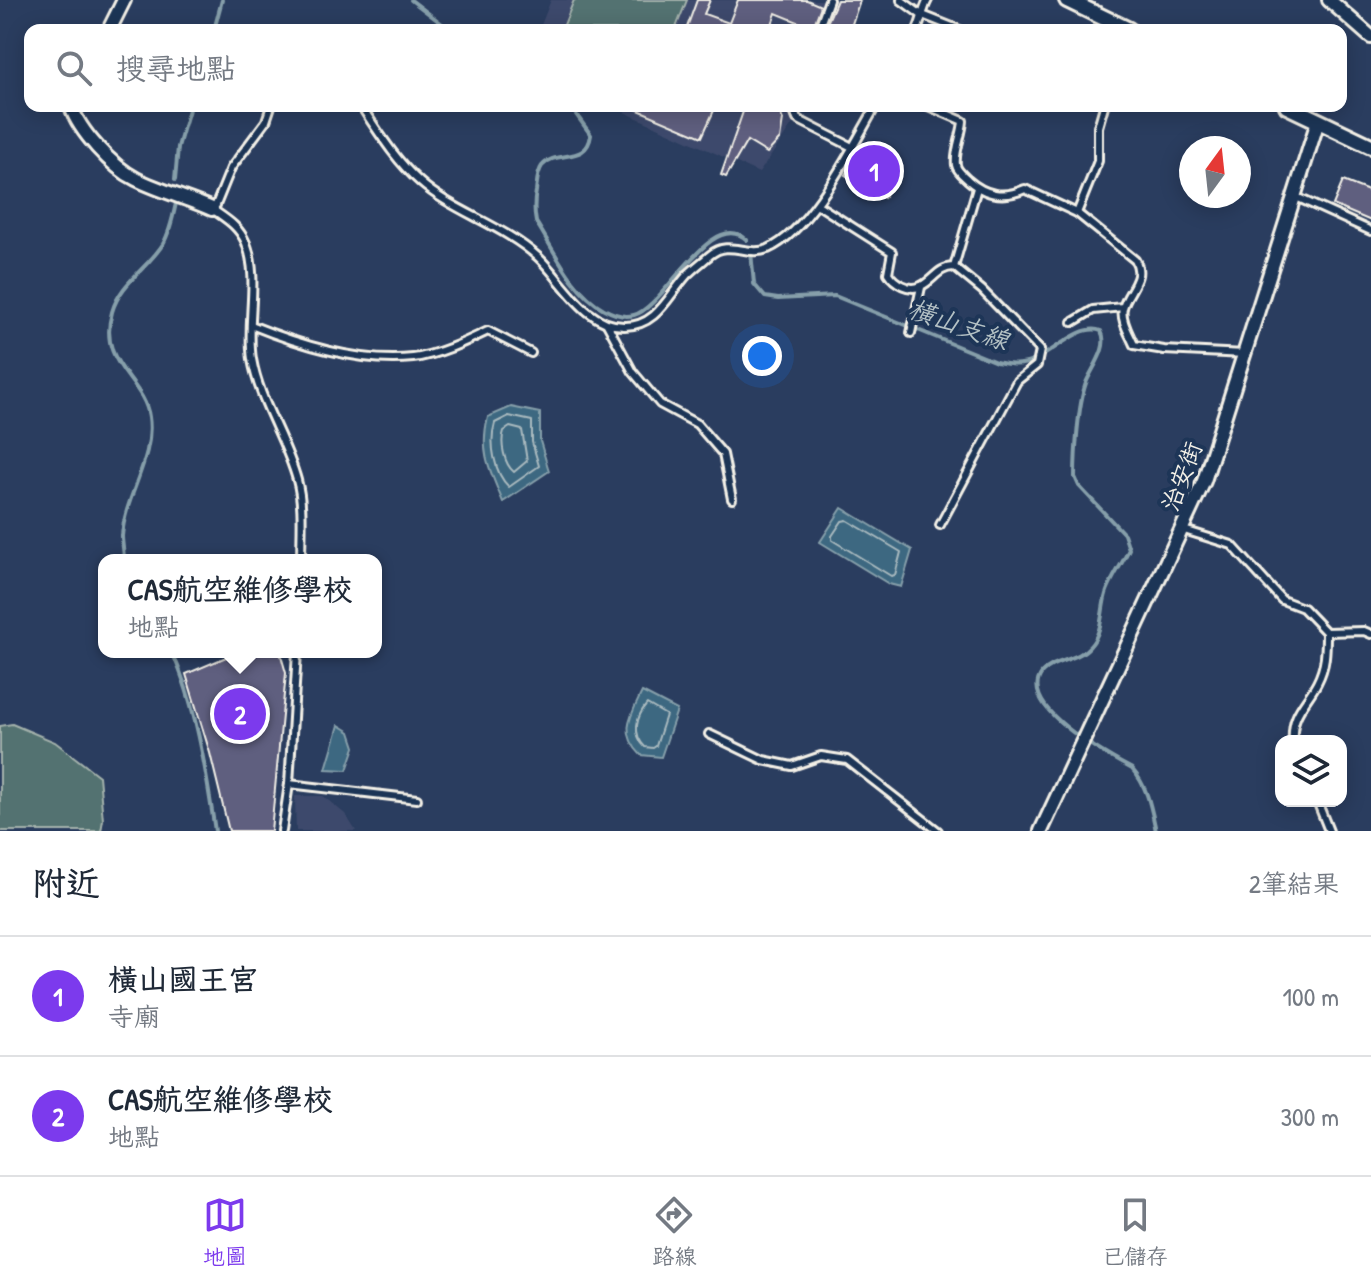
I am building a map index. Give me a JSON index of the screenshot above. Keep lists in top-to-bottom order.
{
  "streets": {
    "street": ["治安街"]
  },
  "water": ["橫山支線"],
  "north": "top",
  "page": {
    "search": "搜尋地點",
    "pins": ["1", "2"],
    "popup": ["CAS航空維修學校", "地點"],
    "heading": ["附近", "2筆結果"],
    "list": [
      {
        "mark": "1",
        "name": "橫山國王宮",
        "note": "寺廟",
        "value": "100 m"
      },
      {
        "mark": "2",
        "name": "CAS航空維修學校",
        "note": "地點",
        "value": "300 m"
      }
    ],
    "nav": ["地圖", "路線", "已儲存"]
  }
}
